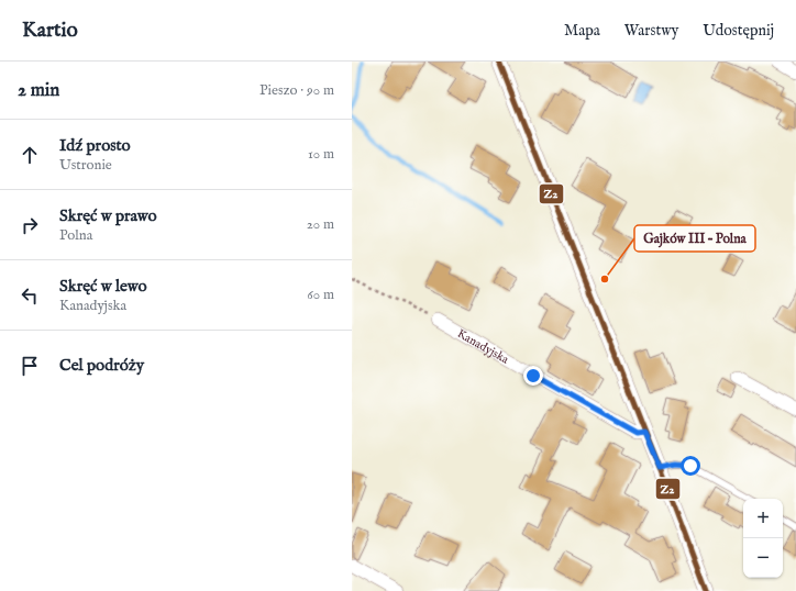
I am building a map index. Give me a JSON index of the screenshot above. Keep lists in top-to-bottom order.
{
  "streets": {
    "street": ["Kanadyjska"]
  },
  "places": ["Gajków III – Polna"],
  "lines": ["transit line Z2"],
  "page": {
    "header": "Kartio",
    "nav": ["Mapa", "Warstwy", "Udostępnij"],
    "heading": ["2 min", "Pieszo · 90 m"],
    "list": [
      ["Idź prosto", "Ustronie", "10 m"],
      ["Skręć w prawo", "Polna", "20 m"],
      ["Skręć w lewo", "Kanadyjska", "60 m"],
      "Cel podróży"
    ],
    "map_buttons": ["+", "−"]
  }
}
